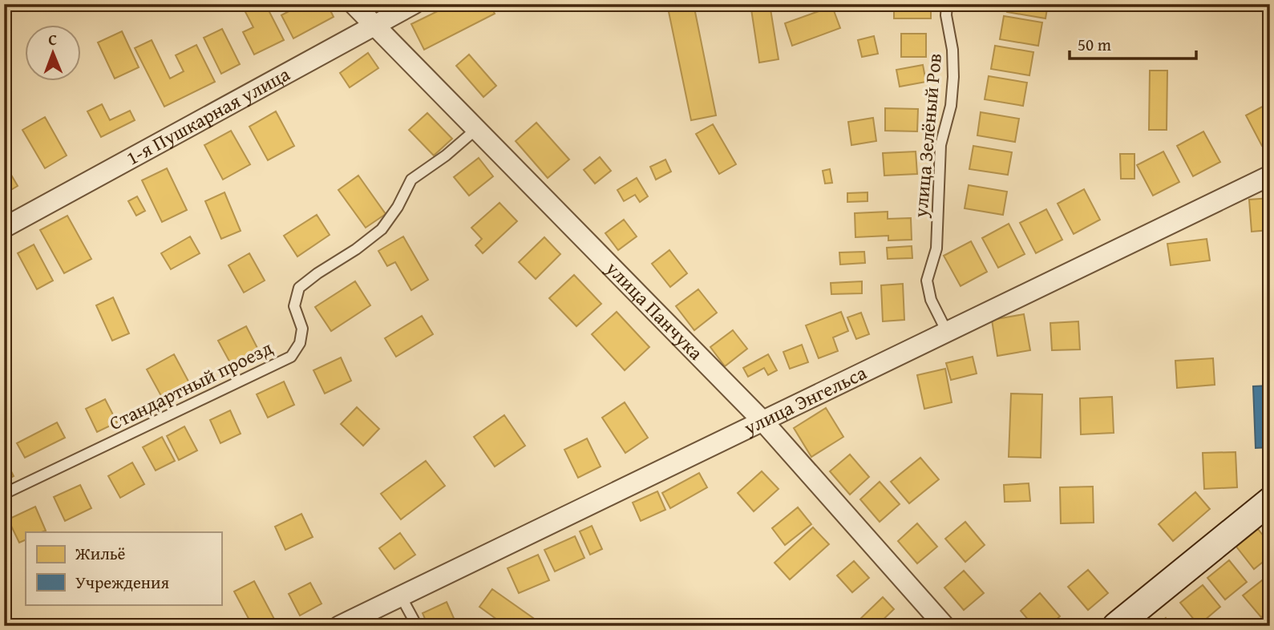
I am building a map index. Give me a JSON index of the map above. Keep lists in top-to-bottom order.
{
  "streets": {
    "street": ["1-я Пушкарная улица", "улица Панчука", "улица Энгельса"],
    "lane": ["улица Зелёный Ров", "Стандартный проезд"]
  },
  "crossings": [
    ["1-я Пушкарная улица", "улица Панчука"],
    ["улица Зелёный Ров", "улица Энгельса"],
    ["улица Панчука", "Стандартный проезд"],
    ["улица Панчука", "улица Энгельса"]
  ],
  "legend": ["Жильё", "Учреждения"],
  "scale_bar": "50 m",
  "north": "top"
}
